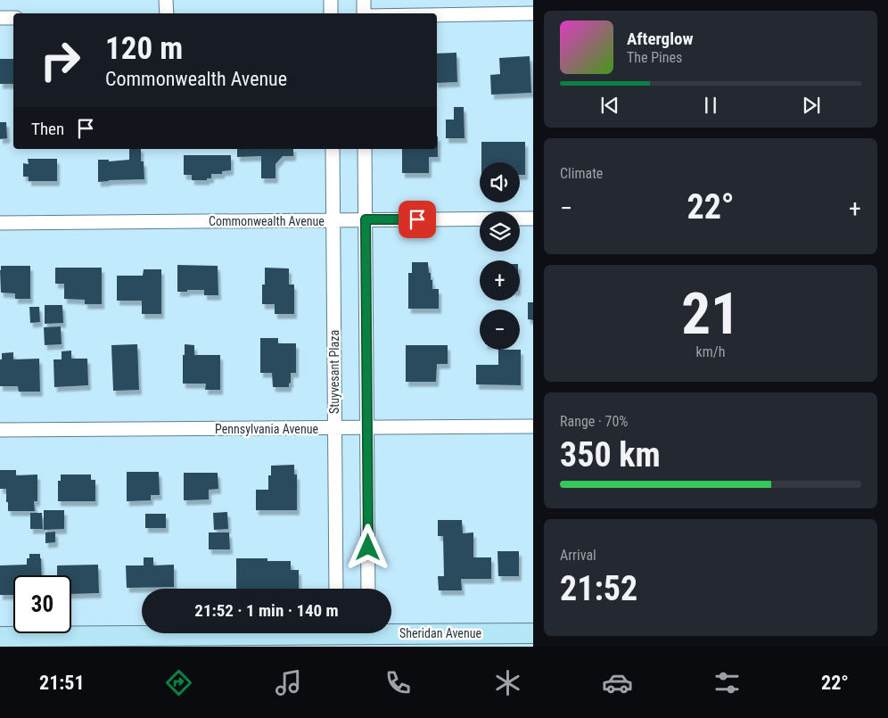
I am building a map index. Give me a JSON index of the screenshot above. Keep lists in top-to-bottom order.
{
  "streets": {
    "street": [
      "Commonwealth Avenue",
      "Stuyvesant Plaza",
      "Pennsylvania Avenue",
      "Sheridan Avenue"
    ]
  },
  "crossings": [
    ["Commonwealth Avenue", "Stuyvesant Plaza"],
    ["Stuyvesant Plaza", "Pennsylvania Avenue"]
  ],
  "page": {
    "turn": ["120 m", "Commonwealth Avenue"],
    "song": ["Afterglow", "The Pines"],
    "then": "Then",
    "tile": [
      "Climate",
      ["21", "km/h"],
      ["Range · 70%", "350 km"],
      ["Arrival", "21:52"]
    ],
    "map_buttons": ["+", "−"],
    "heat": ["−", "22°", "+"],
    "limit": "30",
    "trip": "21:52 · 1 min · 140 m",
    "tabs": ["21:51", "22°"]
  }
}
